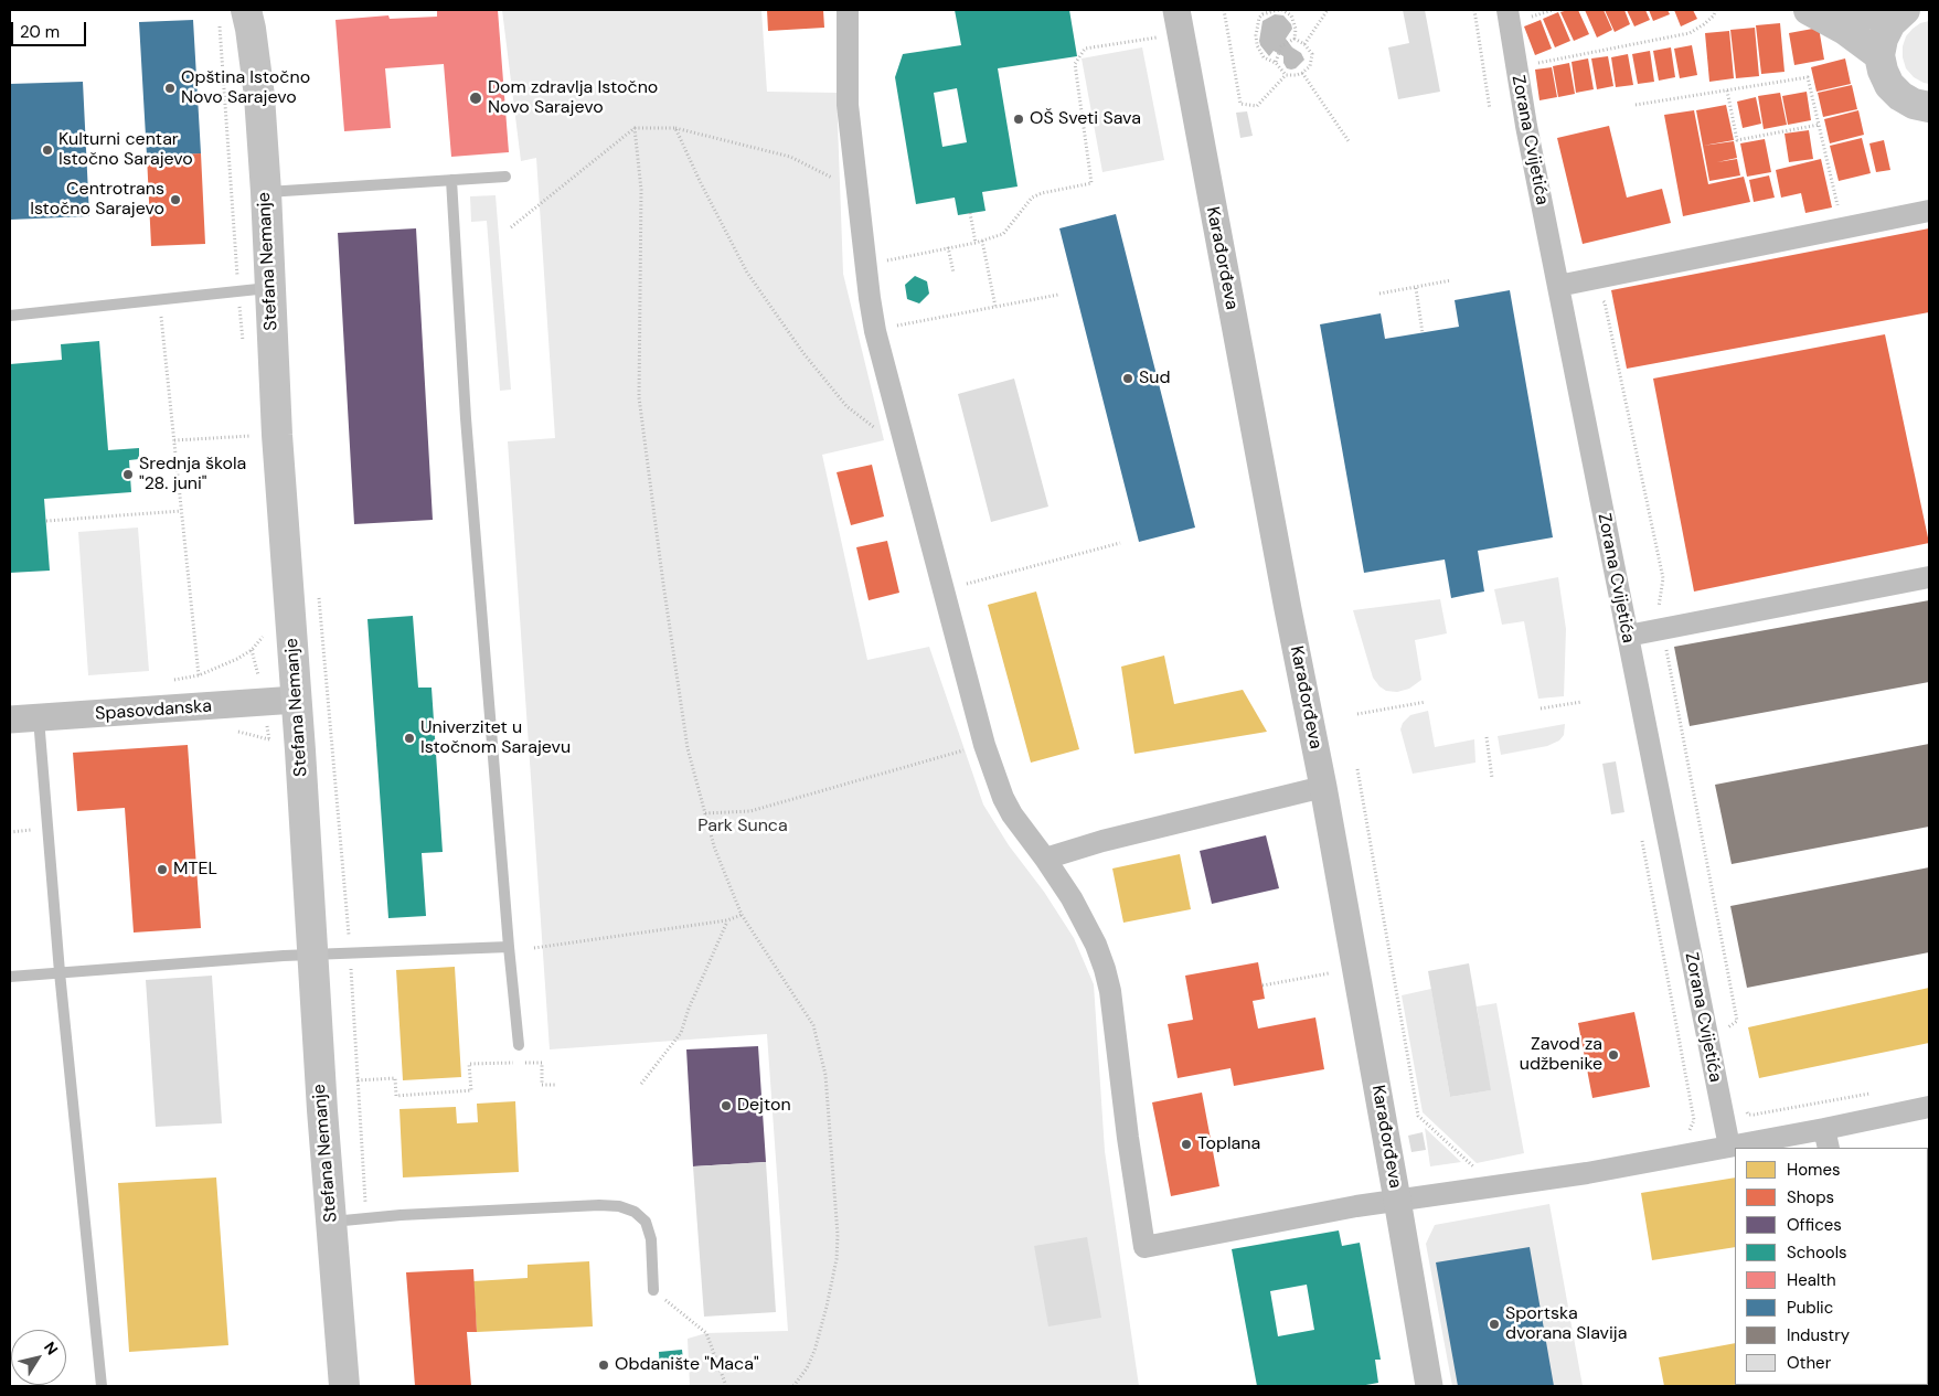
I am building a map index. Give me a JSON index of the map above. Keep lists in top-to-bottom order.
{
  "streets": {
    "main road": ["Stefana Nemanje"],
    "street": ["Zorana Cvijetića", "Karađorđeva", "Spasovdanska"]
  },
  "crossings": [
    ["Stefana Nemanje", "Spasovdanska"]
  ],
  "parks": ["Park Sunca"],
  "places": [
    "Opština Istočno Novo Sarajevo",
    "Dom zdravlja Istočno Novo Sarajevo",
    "OŠ Sveti Sava",
    "Kulturni centar Istočno Sarajevo",
    "Centrotrans Istočno Sarajevo",
    "Sud",
    "Srednja škola \"28. juni\"",
    "Univerzitet u Istočnom Sarajevu",
    "MTEL",
    "Zavod za udžbenike",
    "Dejton",
    "Toplana",
    "Sportska dvorana Slavija",
    "Obdanište \"Maca\""
  ],
  "legend": [
    "Homes",
    "Shops",
    "Offices",
    "Schools",
    "Health",
    "Public",
    "Industry",
    "Other"
  ],
  "scale_bar": "20 m",
  "north": "top right"
}
